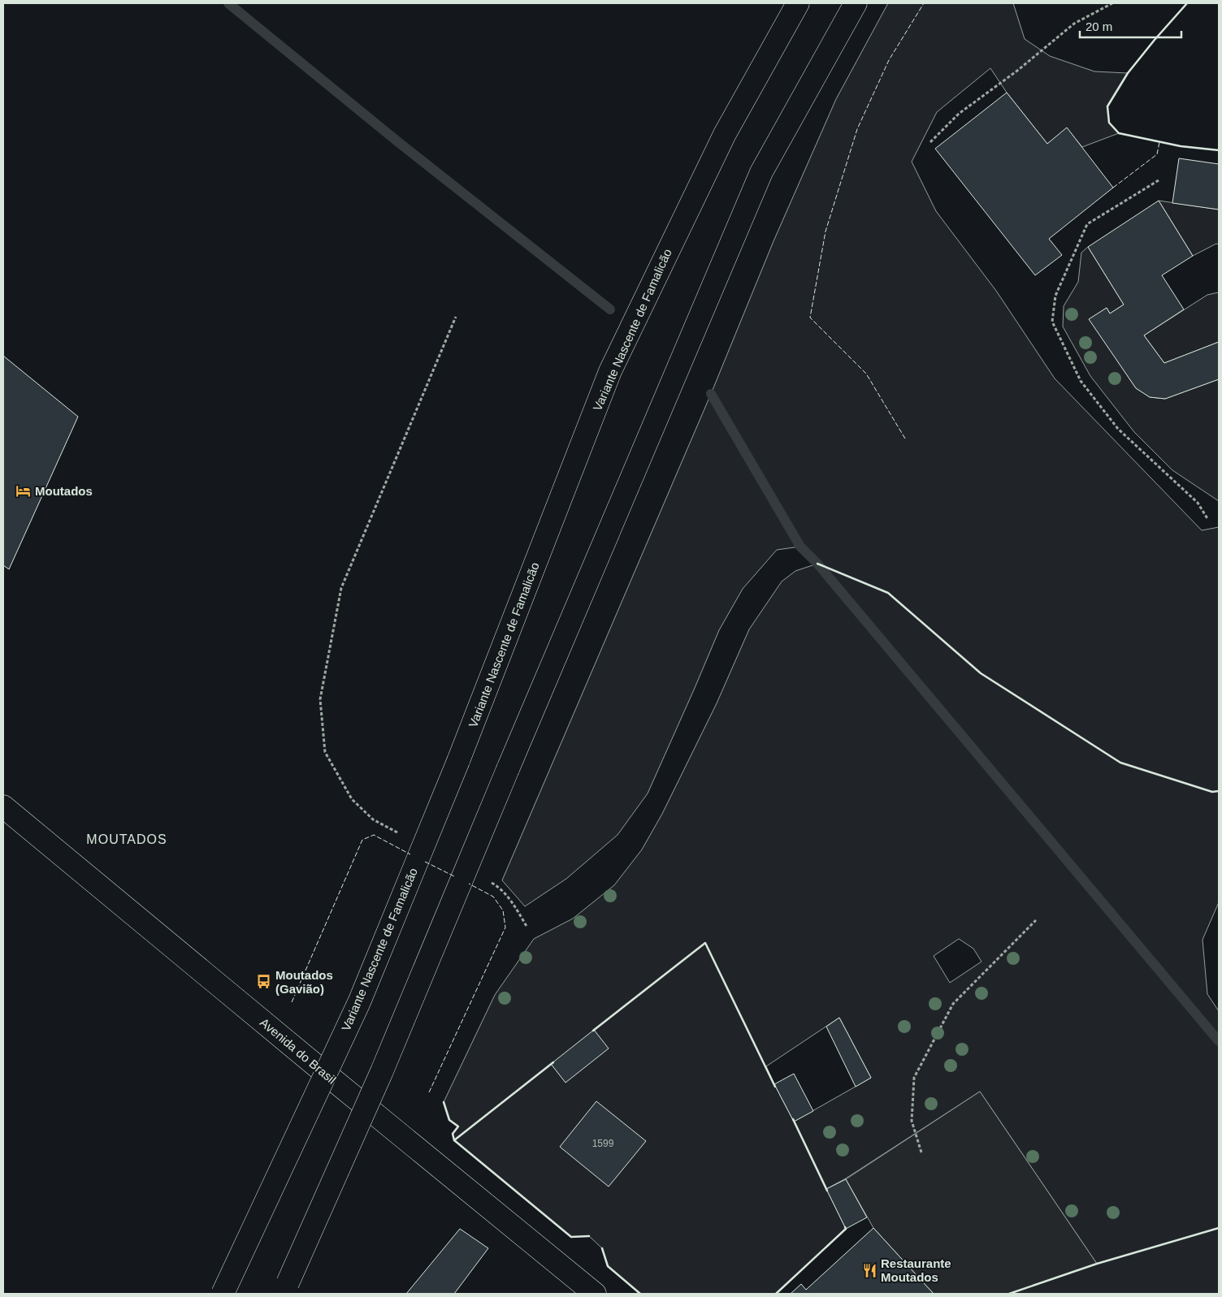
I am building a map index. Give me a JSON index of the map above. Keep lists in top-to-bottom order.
{
  "streets": {
    "main road": ["Variante Nascente de Famalicão", "Avenida do Brasil"]
  },
  "districts": ["MOUTADOS"],
  "places": {
    "hotel": ["Moutados"],
    "bus stop": ["Moutados (Gavião)"],
    "restaurant": ["Restaurante Moutados"]
  },
  "house_numbers": ["1599"],
  "scale_bar": "20 m"
}
